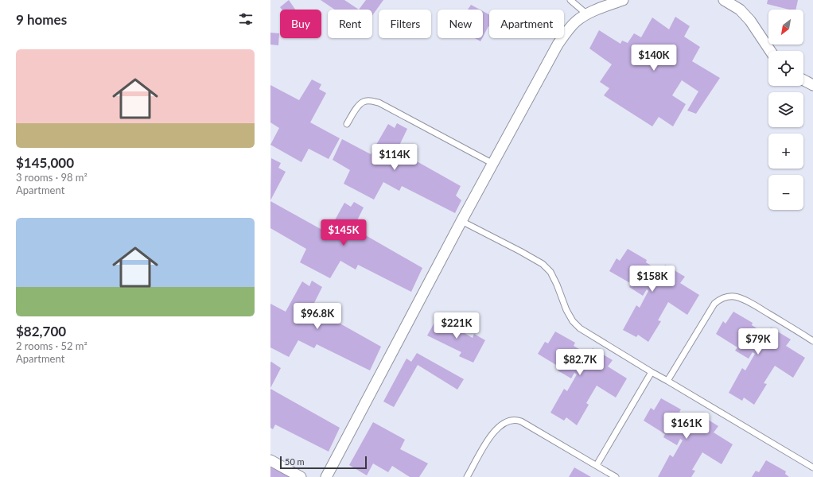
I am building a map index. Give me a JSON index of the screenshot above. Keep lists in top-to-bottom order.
{
  "scale_bar": "50 m",
  "north": "bottom left",
  "page": {
    "heading": "9 homes",
    "map_buttons": ["+", "−"],
    "chip": [
      "Buy",
      "Rent",
      "Filters",
      "New",
      "Apartment"
    ],
    "list": [
      {
        "name": "$145,000",
        "note": "3 rooms · 98 m² · Apartment"
      },
      {
        "name": "$82,700",
        "note": "2 rooms · 52 m² · Apartment"
      }
    ],
    "price": [
      "$140K",
      "$114K",
      "$145K",
      "$158K",
      "$96.8K",
      "$221K",
      "$79K",
      "$82.7K",
      "$161K"
    ],
    "scale": "50 m"
  }
}
